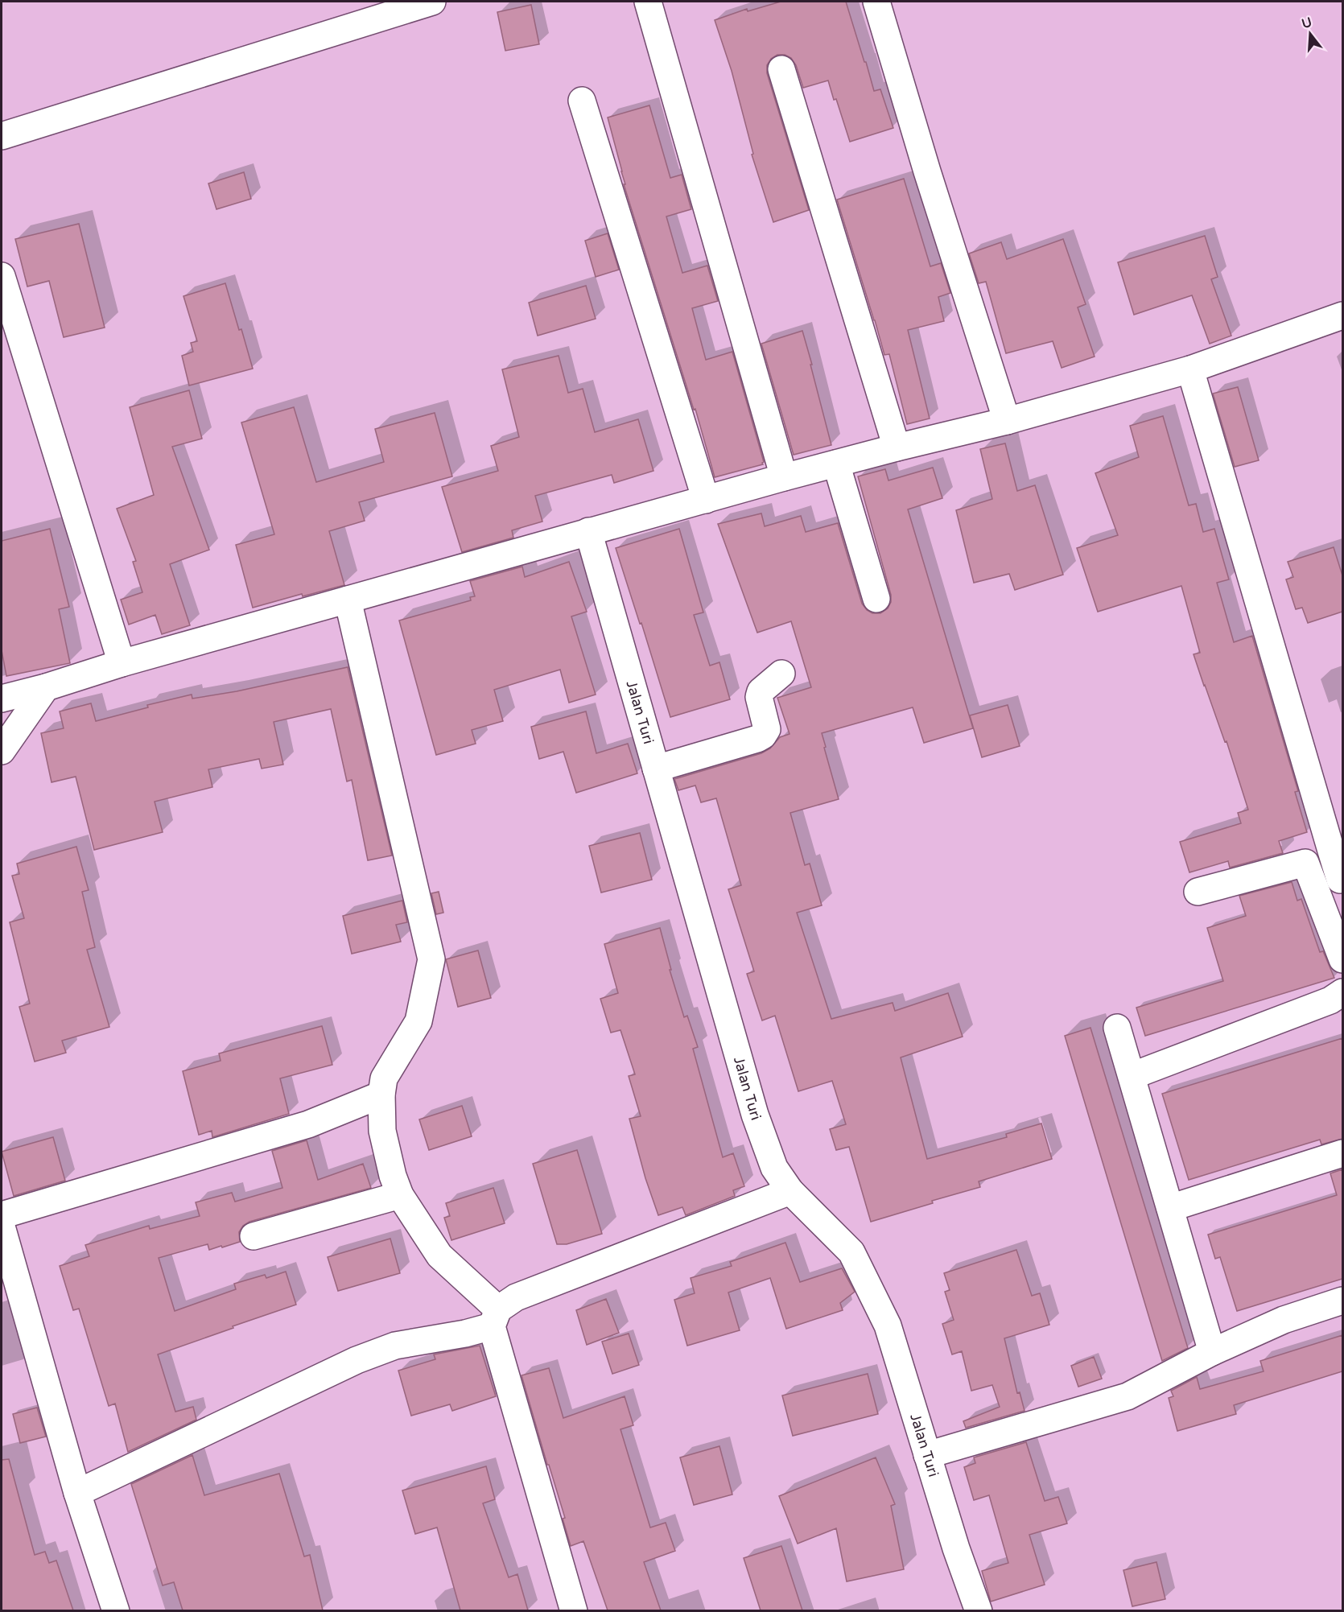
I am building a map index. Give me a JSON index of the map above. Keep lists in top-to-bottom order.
{
  "streets": {
    "street": ["Jalan Turi"]
  },
  "north": "top"
}
